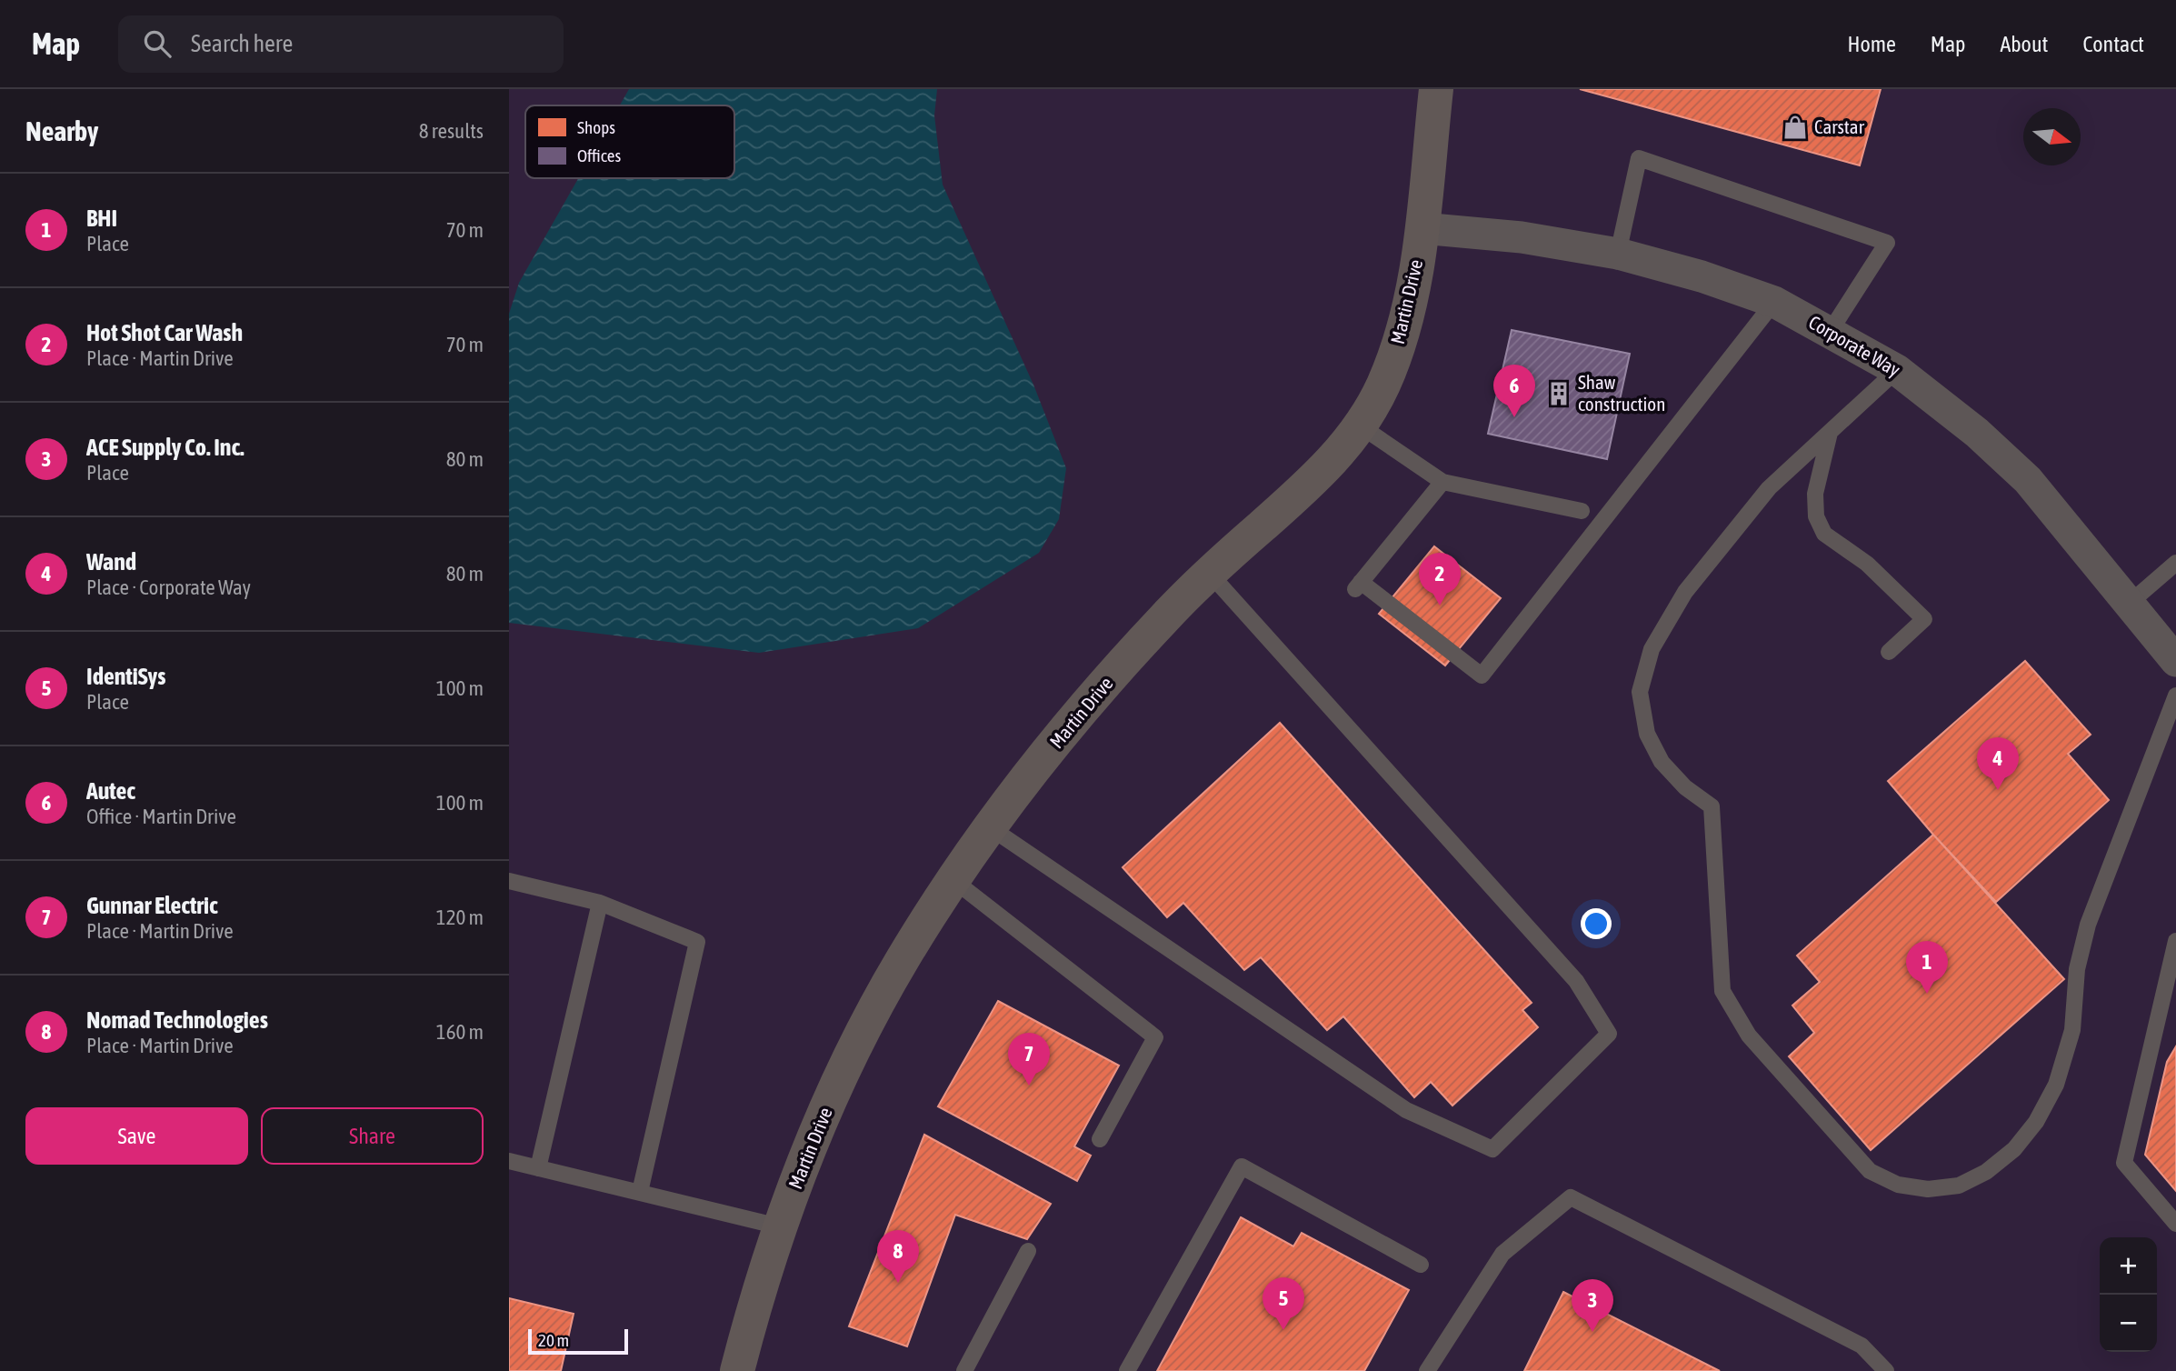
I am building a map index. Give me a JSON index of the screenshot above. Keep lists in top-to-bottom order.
{
  "streets": {
    "street": ["Martin Drive", "Corporate Way"]
  },
  "crossings": [
    ["Martin Drive", "Corporate Way"]
  ],
  "places": {
    "shop": ["Carstar"],
    "building": ["Shaw construction"]
  },
  "legend": ["Shops", "Offices"],
  "scale_bar": "20 m",
  "north": "right",
  "page": {
    "header": "Map",
    "search": "Search here",
    "nav": [
      "Home",
      "Map",
      "About",
      "Contact"
    ],
    "heading": ["Nearby", "8 results"],
    "list": [
      {
        "mark": "1",
        "name": "BHI",
        "note": "Place",
        "value": "70 m"
      },
      {
        "mark": "2",
        "name": "Hot Shot Car Wash",
        "note": "Place · Martin Drive",
        "value": "70 m"
      },
      {
        "mark": "3",
        "name": "ACE Supply Co. Inc.",
        "note": "Place",
        "value": "80 m"
      },
      {
        "mark": "4",
        "name": "Wand",
        "note": "Place · Corporate Way",
        "value": "80 m"
      },
      {
        "mark": "5",
        "name": "IdentiSys",
        "note": "Place",
        "value": "100 m"
      },
      {
        "mark": "6",
        "name": "Autec",
        "note": "Office · Martin Drive",
        "value": "100 m"
      },
      {
        "mark": "7",
        "name": "Gunnar Electric",
        "note": "Place · Martin Drive",
        "value": "120 m"
      },
      {
        "mark": "8",
        "name": "Nomad Technologies",
        "note": "Place · Martin Drive",
        "value": "160 m"
      }
    ],
    "pins": [
      "6",
      "2",
      "4",
      "1",
      "7",
      "8",
      "5",
      "3"
    ],
    "buttons": ["Save", "Share"],
    "map_buttons": ["+", "−"],
    "scale": "20 m"
  }
}
